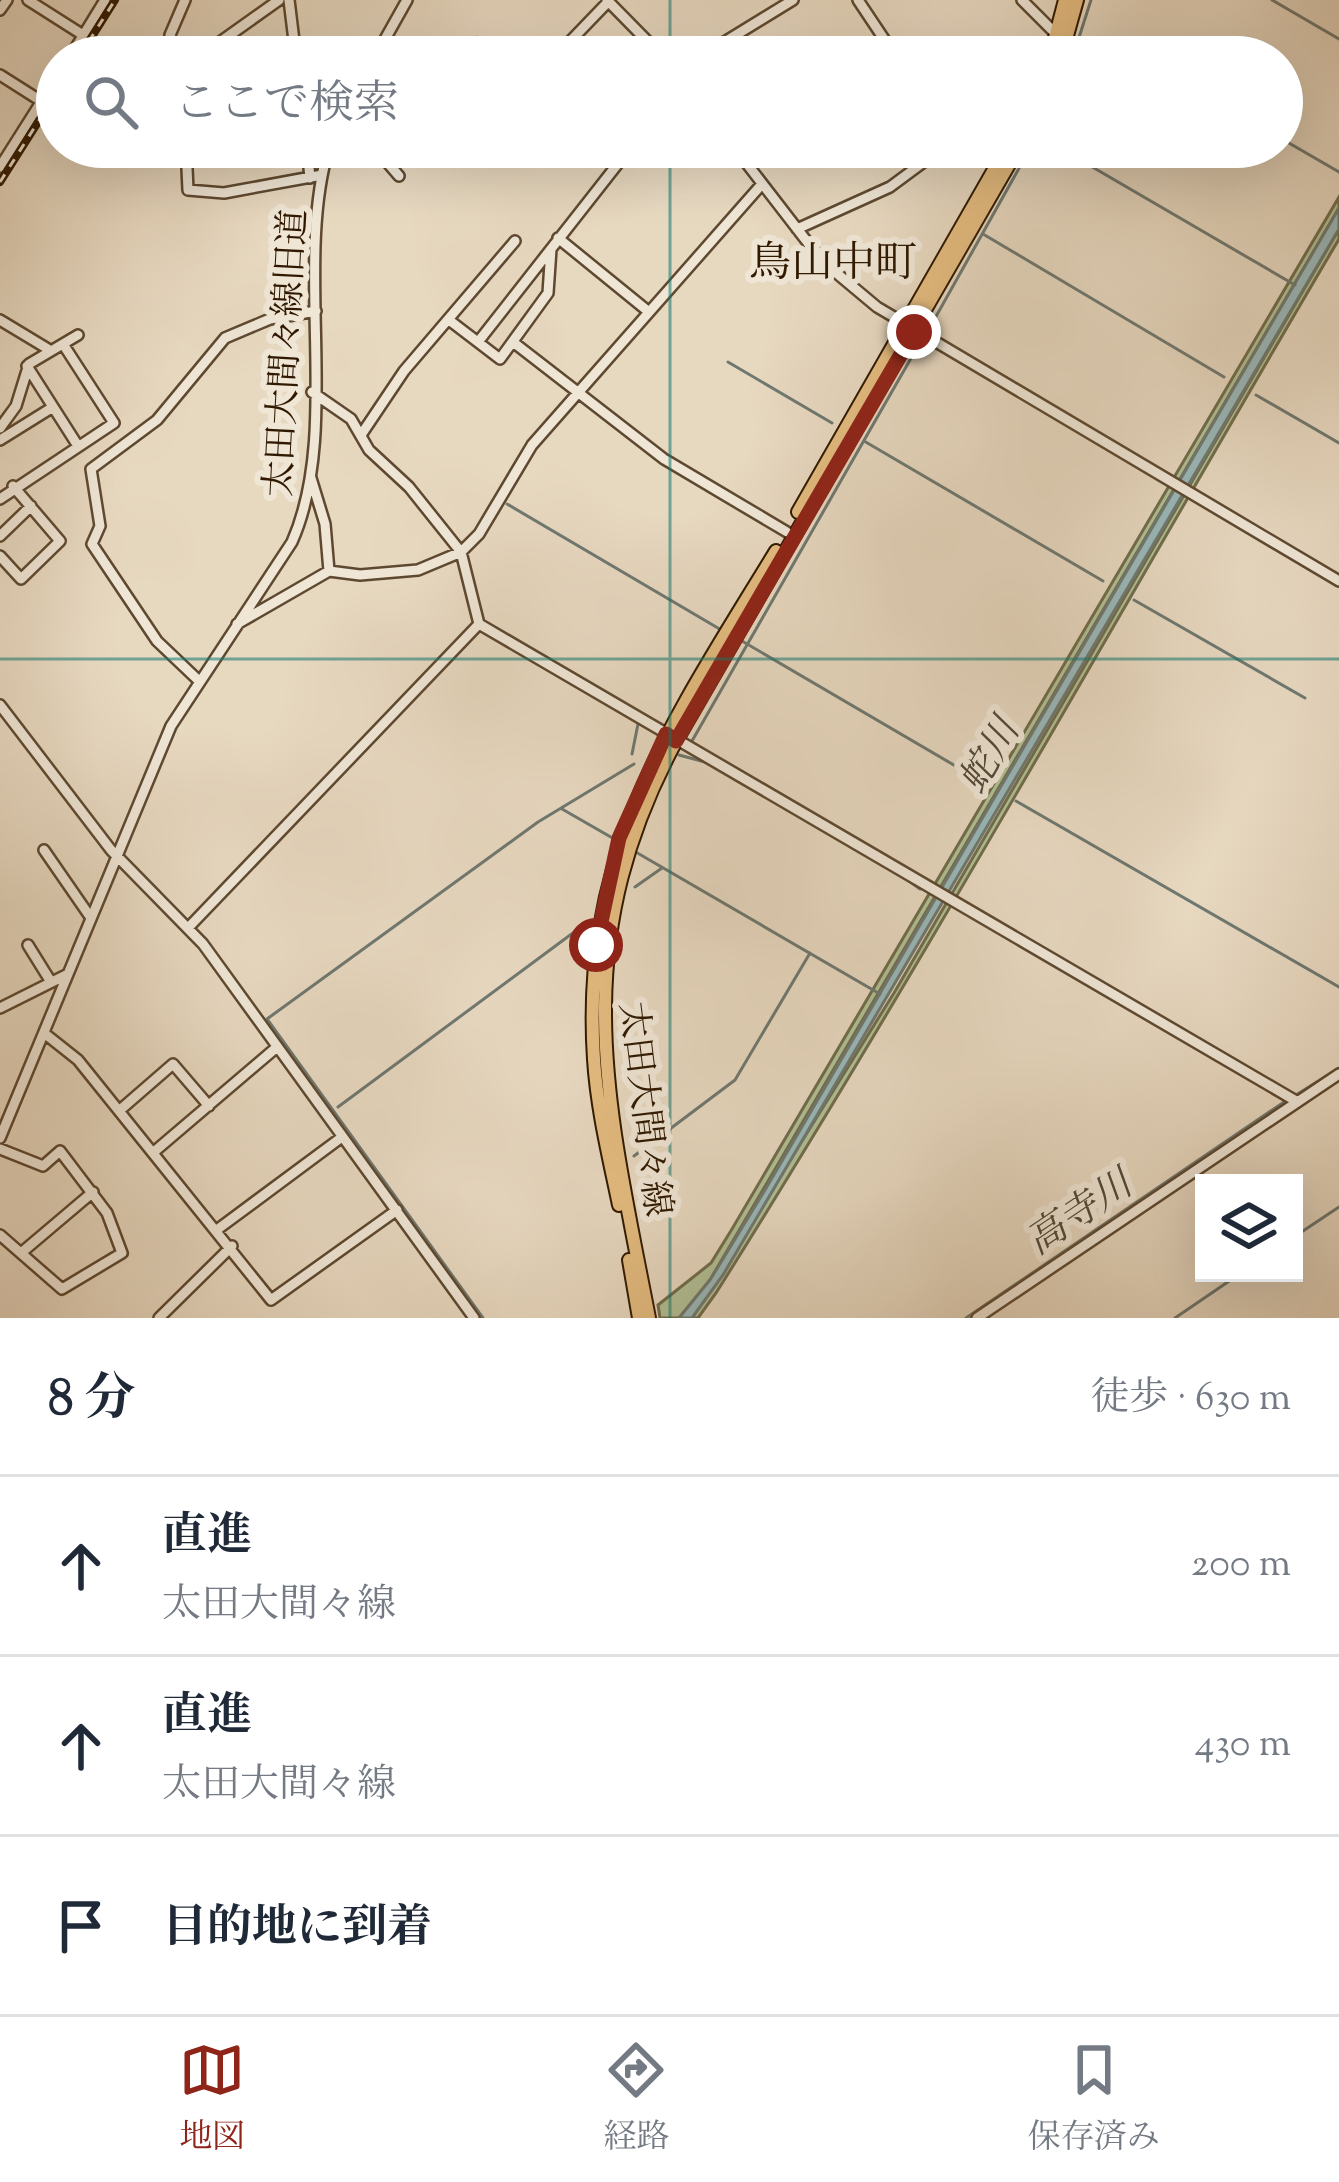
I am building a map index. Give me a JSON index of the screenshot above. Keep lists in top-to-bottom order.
{
  "streets": {
    "main road": ["太田大間々線"],
    "street": ["太田大間々線旧道"]
  },
  "districts": ["鳥山中町"],
  "water": ["蛇川", "高寺川"],
  "page": {
    "search": "ここで検索",
    "heading": ["8 分", "徒歩 · 630 m"],
    "list": [
      ["直進", "太田大間々線", "200 m"],
      ["直進", "太田大間々線", "430 m"],
      "目的地に到着"
    ],
    "nav": ["地図", "経路", "保存済み"]
  }
}
